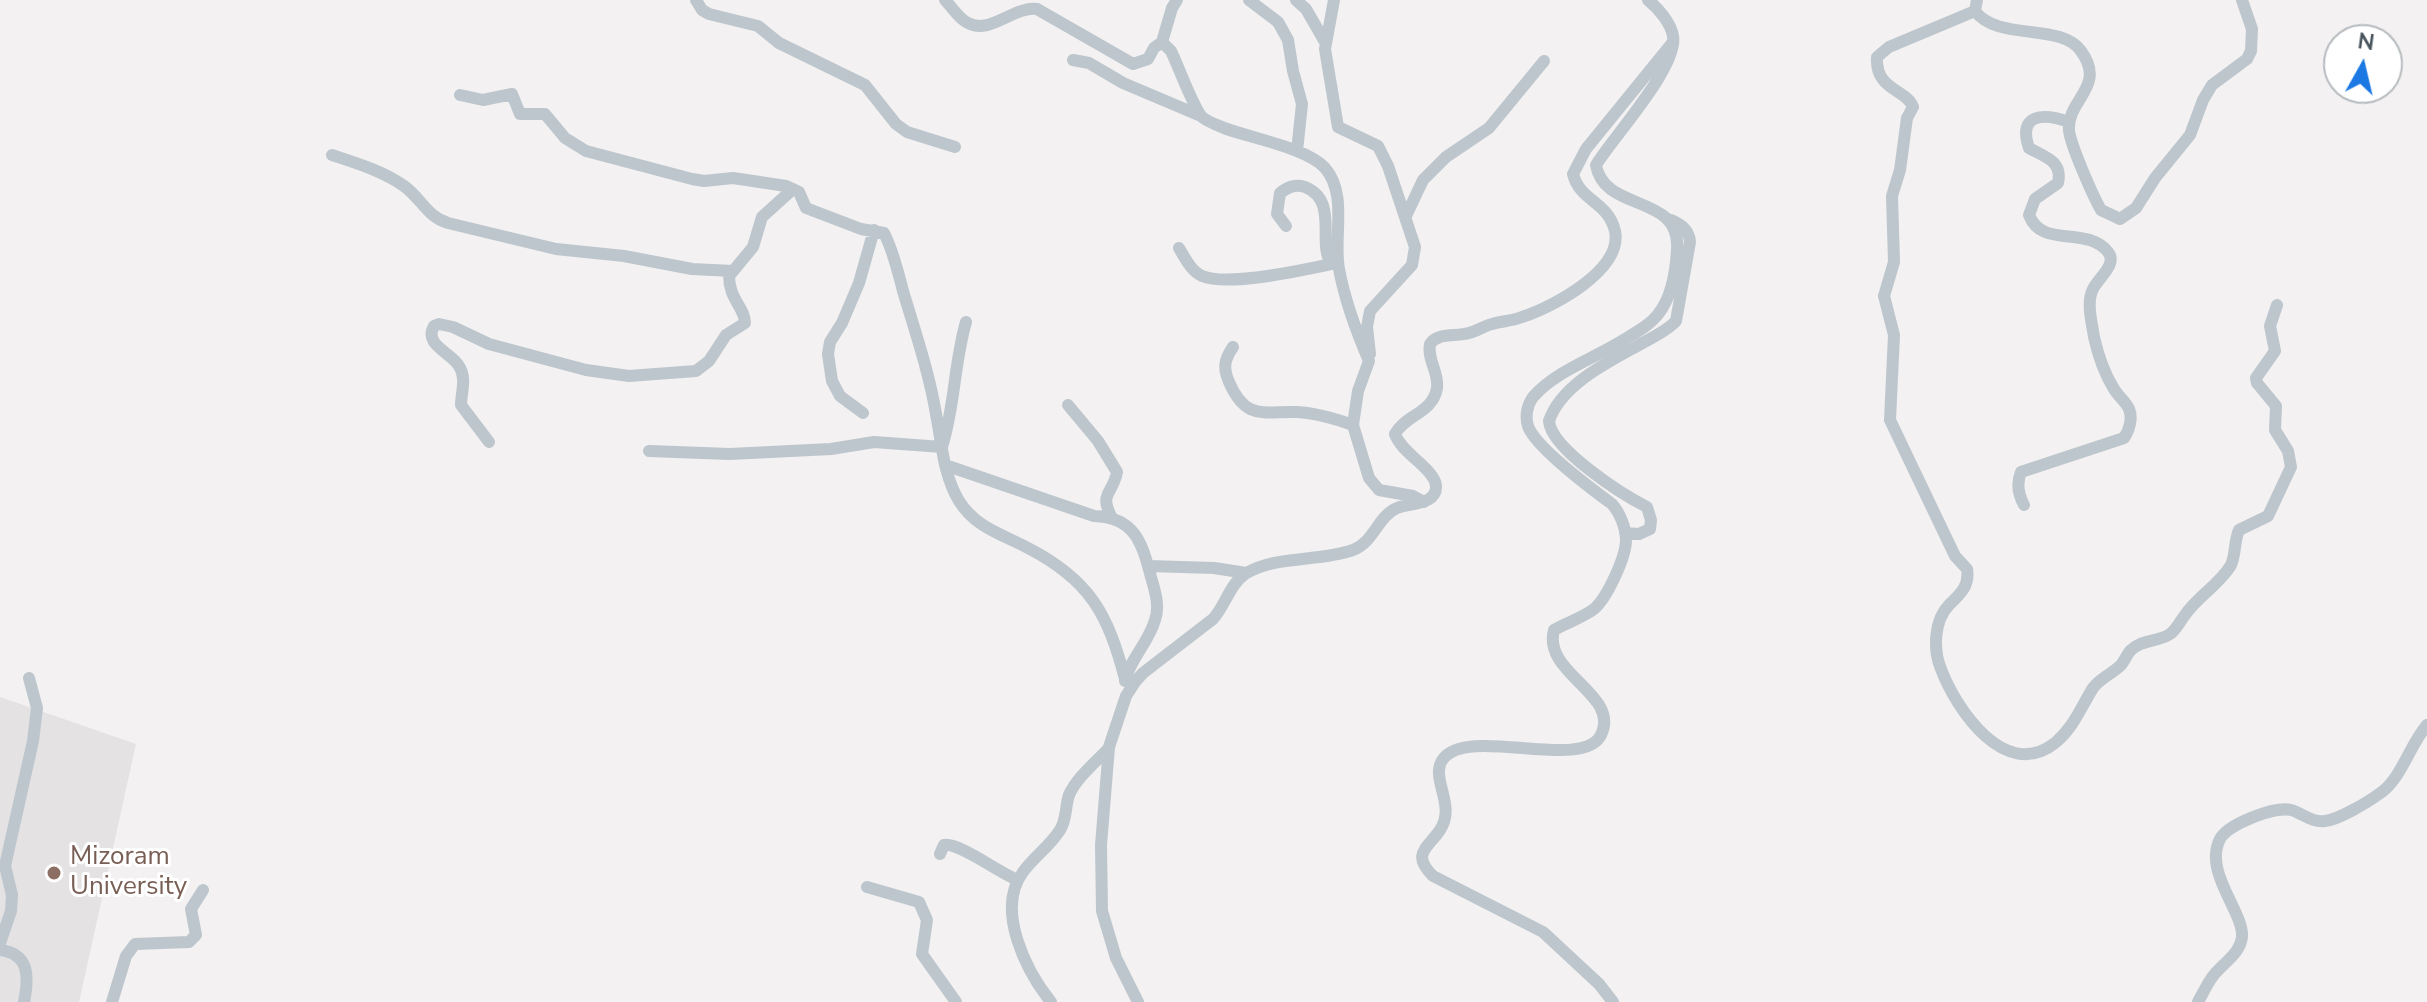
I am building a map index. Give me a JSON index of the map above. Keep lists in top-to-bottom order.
{
  "places": ["Mizoram University"],
  "north": "top"
}
